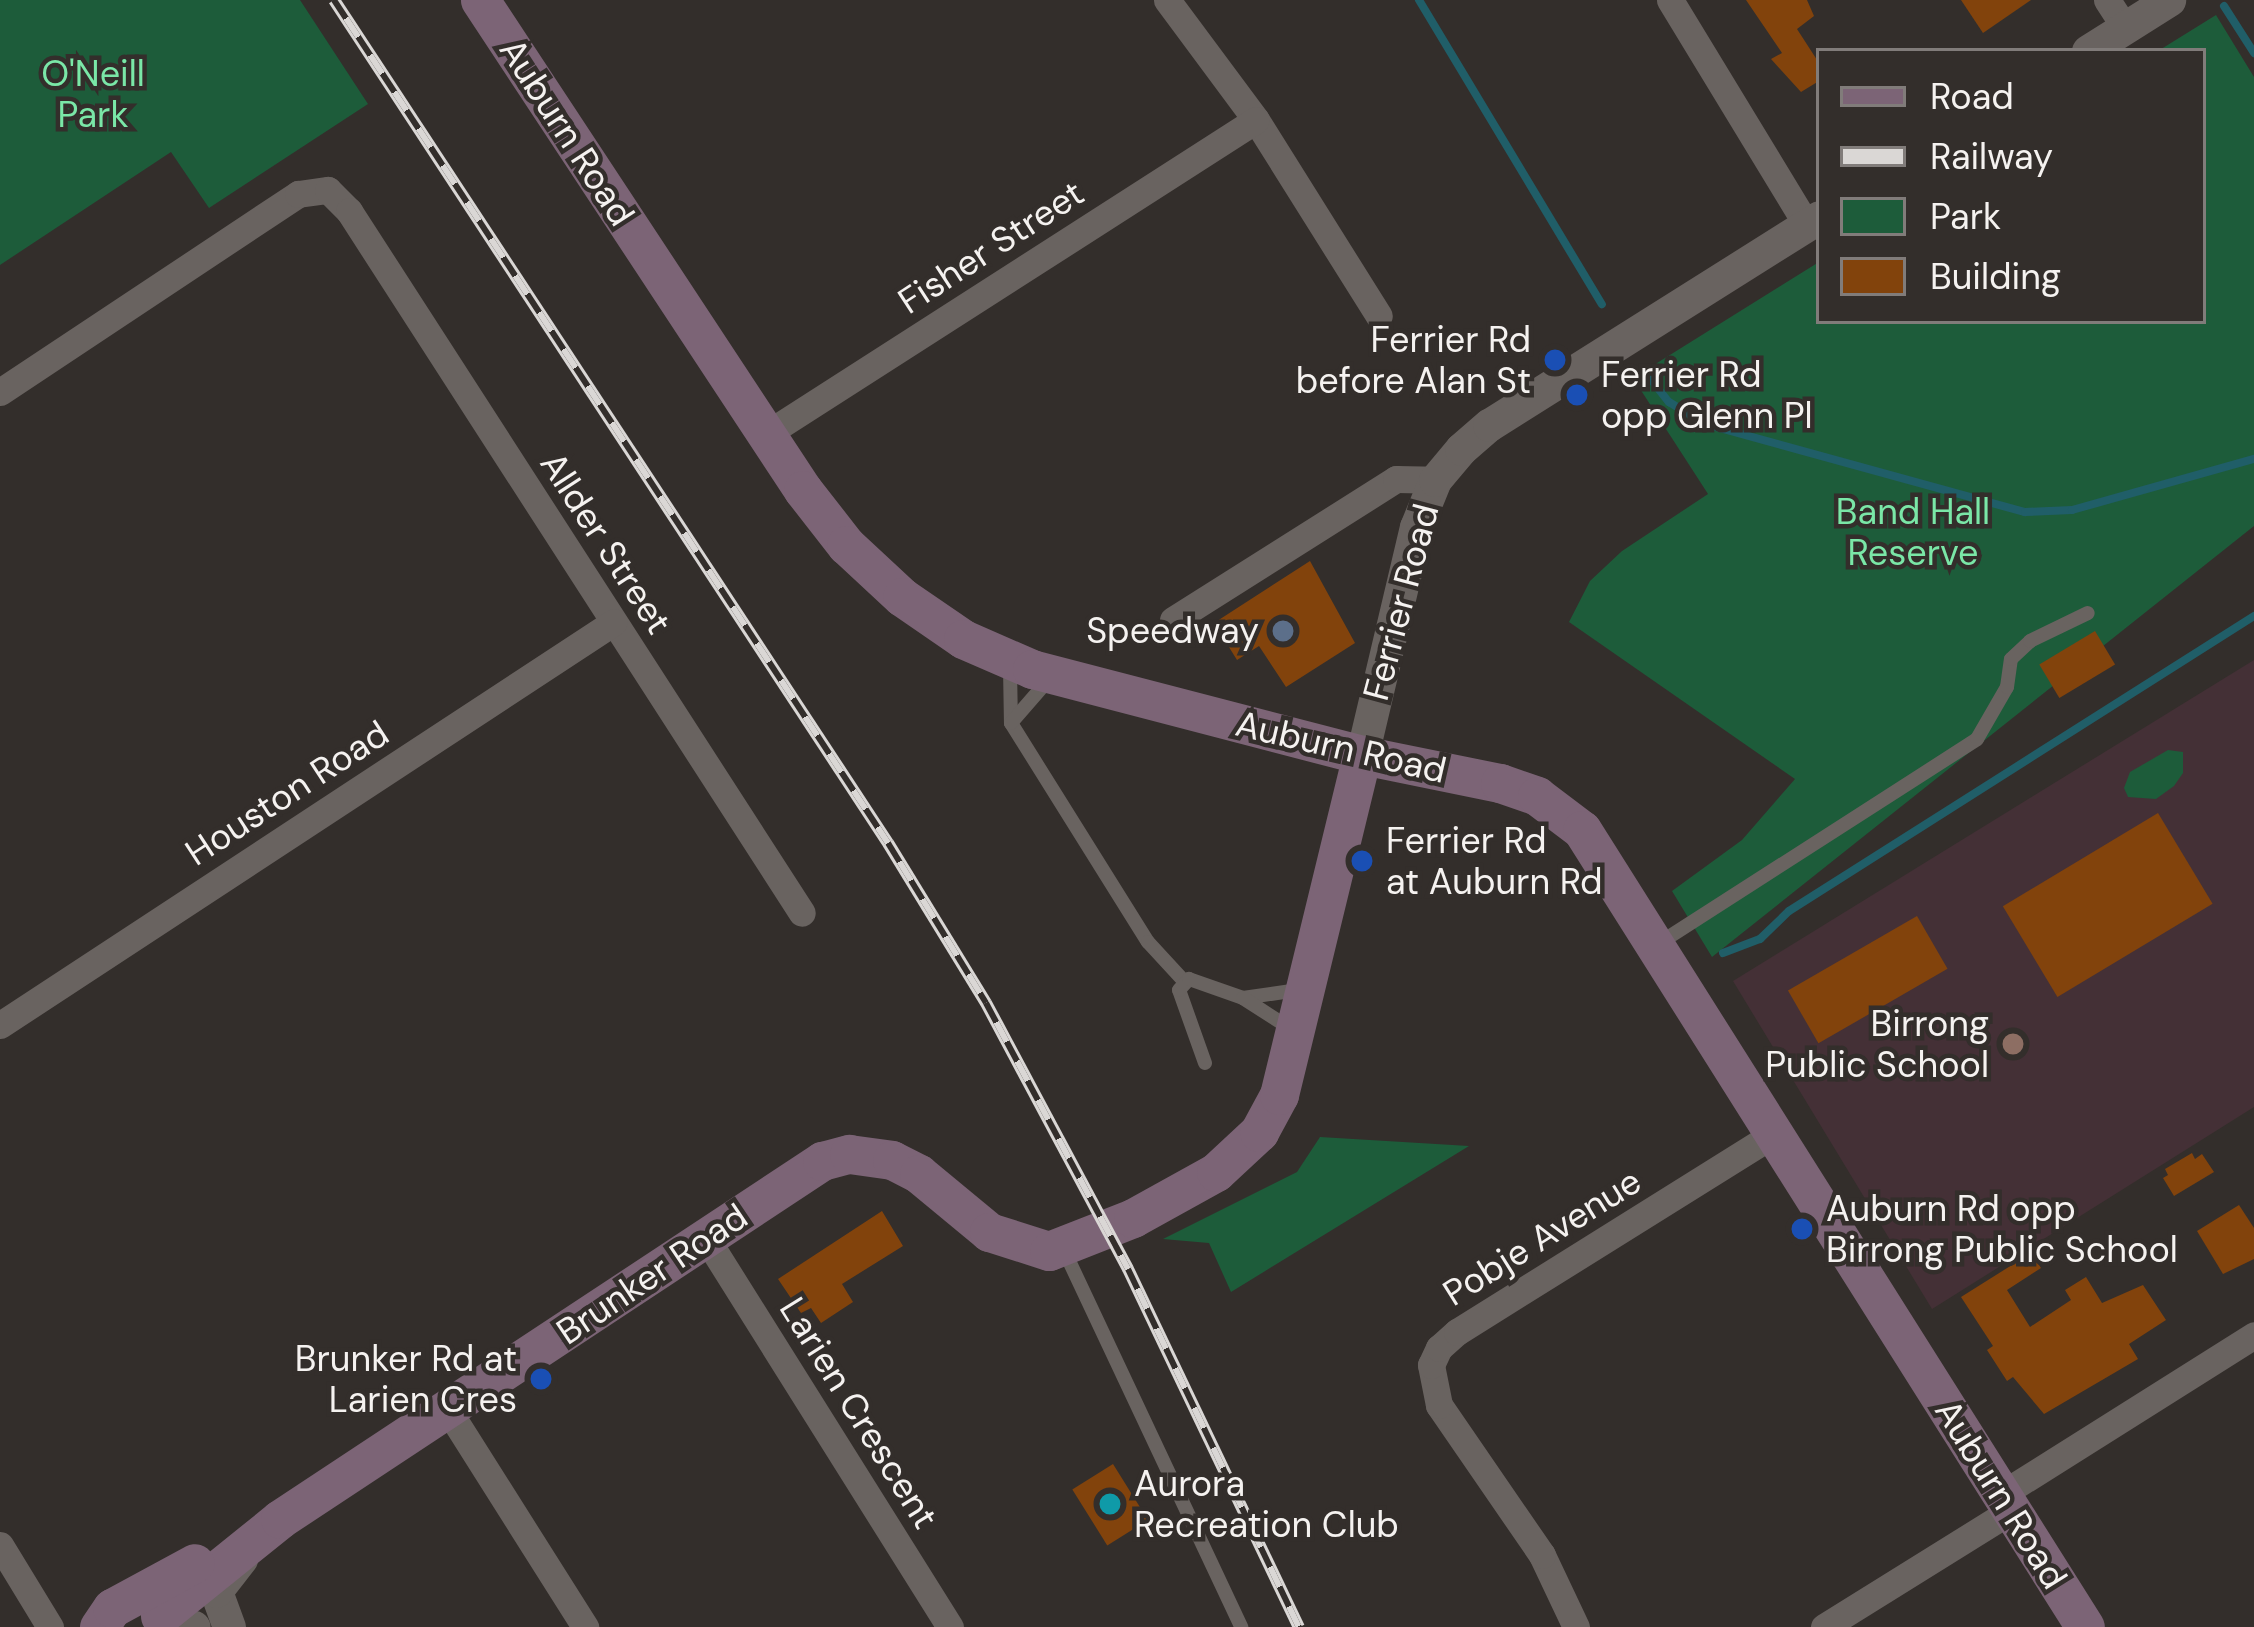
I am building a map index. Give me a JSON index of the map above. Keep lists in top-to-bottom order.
{
  "streets": {
    "main road": ["Auburn Road", "Ferrier Road", "Brunker Road"],
    "street": [
      "Fisher Street",
      "Allder Street",
      "Houston Road",
      "Pobje Avenue",
      "Larien Crescent"
    ]
  },
  "crossings": [
    ["Auburn Road", "Fisher Street"],
    ["Auburn Road", "Ferrier Road"],
    ["Auburn Road", "Pobje Avenue"],
    ["Allder Street", "Houston Road"],
    ["Ferrier Road", "Brunker Road"],
    ["Brunker Road", "Larien Crescent"]
  ],
  "parks": ["O'Neill Park", "Band Hall Reserve"],
  "places": [
    "Ferrier Rd before Alan St",
    "Ferrier Rd opp Glenn Pl",
    "Speedway",
    "Ferrier Rd at Auburn Rd",
    "Birrong Public School",
    "Auburn Rd opp Birrong Public School",
    "Brunker Rd at Larien Cres",
    "Aurora Recreation Club"
  ],
  "legend": [
    "Road",
    "Railway",
    "Park",
    "Building"
  ]
}
